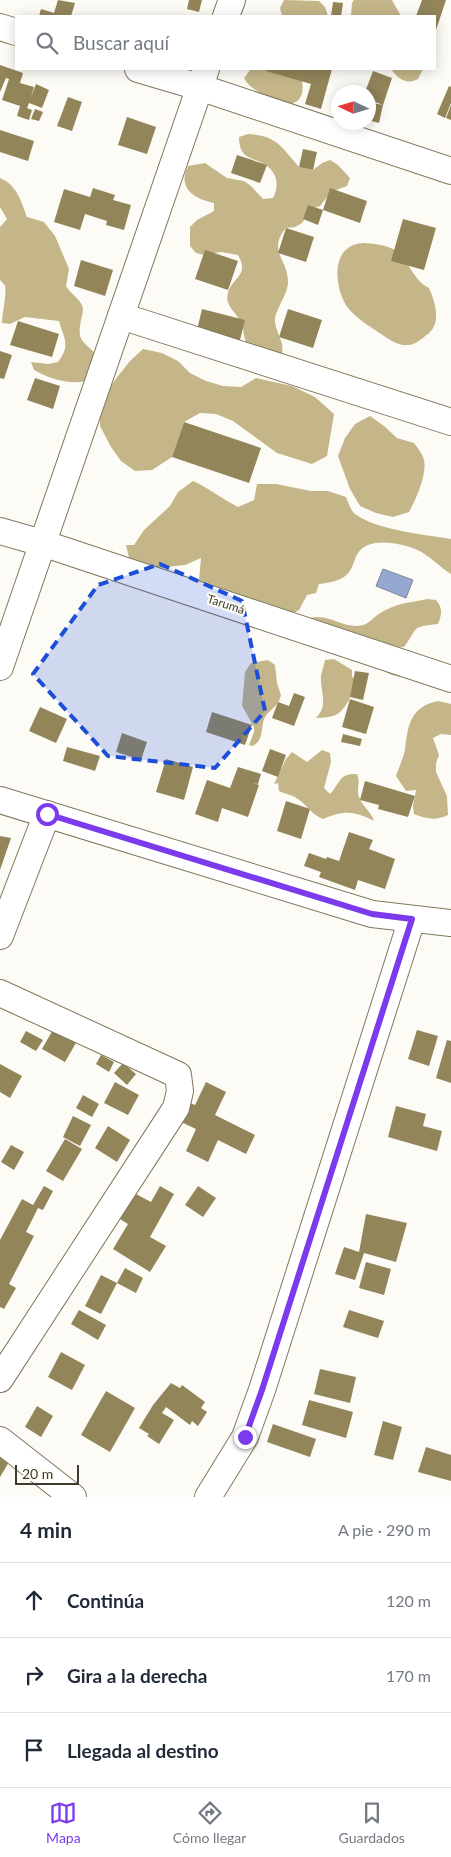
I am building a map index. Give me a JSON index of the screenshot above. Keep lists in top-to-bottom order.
{
  "streets": {
    "street": ["Tarumá"]
  },
  "scale_bar": "20 m",
  "north": "left",
  "page": {
    "search": "Buscar aquí",
    "scale": "20 m",
    "heading": ["4 min", "A pie · 290 m"],
    "list": [
      ["Continúa", "120 m"],
      ["Gira a la derecha", "170 m"],
      "Llegada al destino"
    ],
    "nav": ["Mapa", "Cómo llegar", "Guardados"]
  }
}
